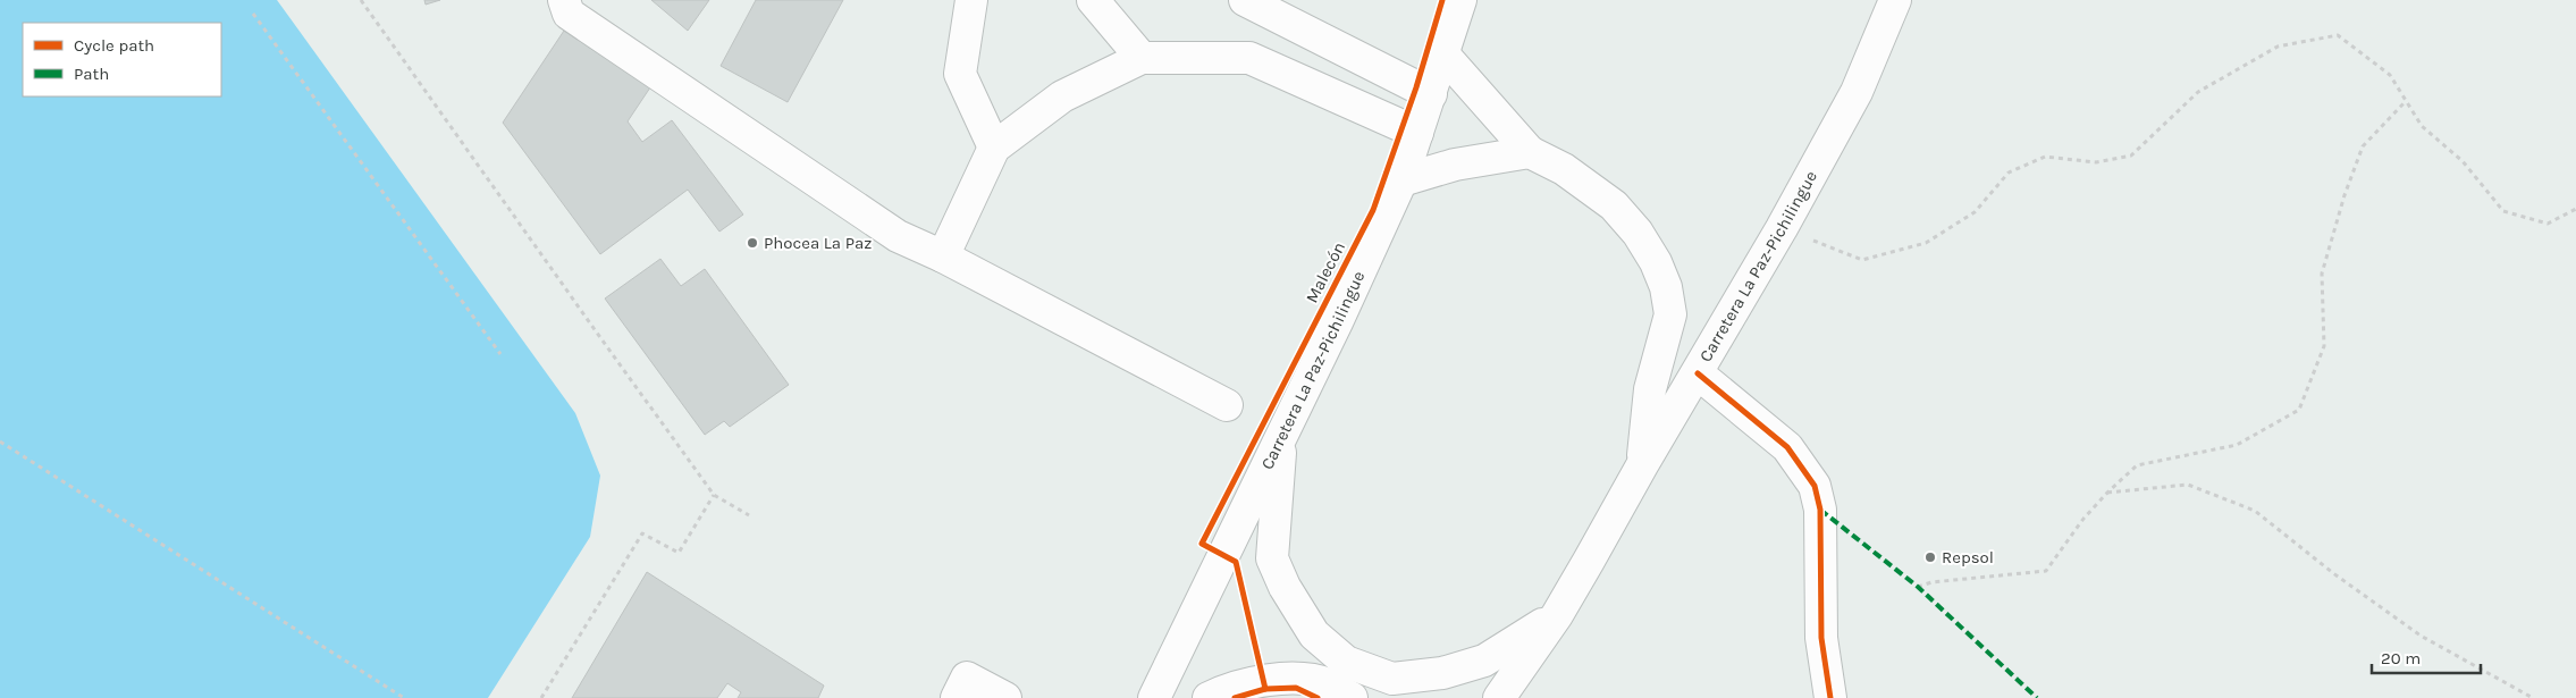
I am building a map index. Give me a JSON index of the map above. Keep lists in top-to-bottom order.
{
  "streets": {
    "main road": ["Carretera La Paz-Pichilingue"],
    "cycle path": ["Malecón"]
  },
  "places": ["Phocea La Paz", "Repsol"],
  "legend": ["Cycle path", "Path"],
  "scale_bar": "20 m"
}
